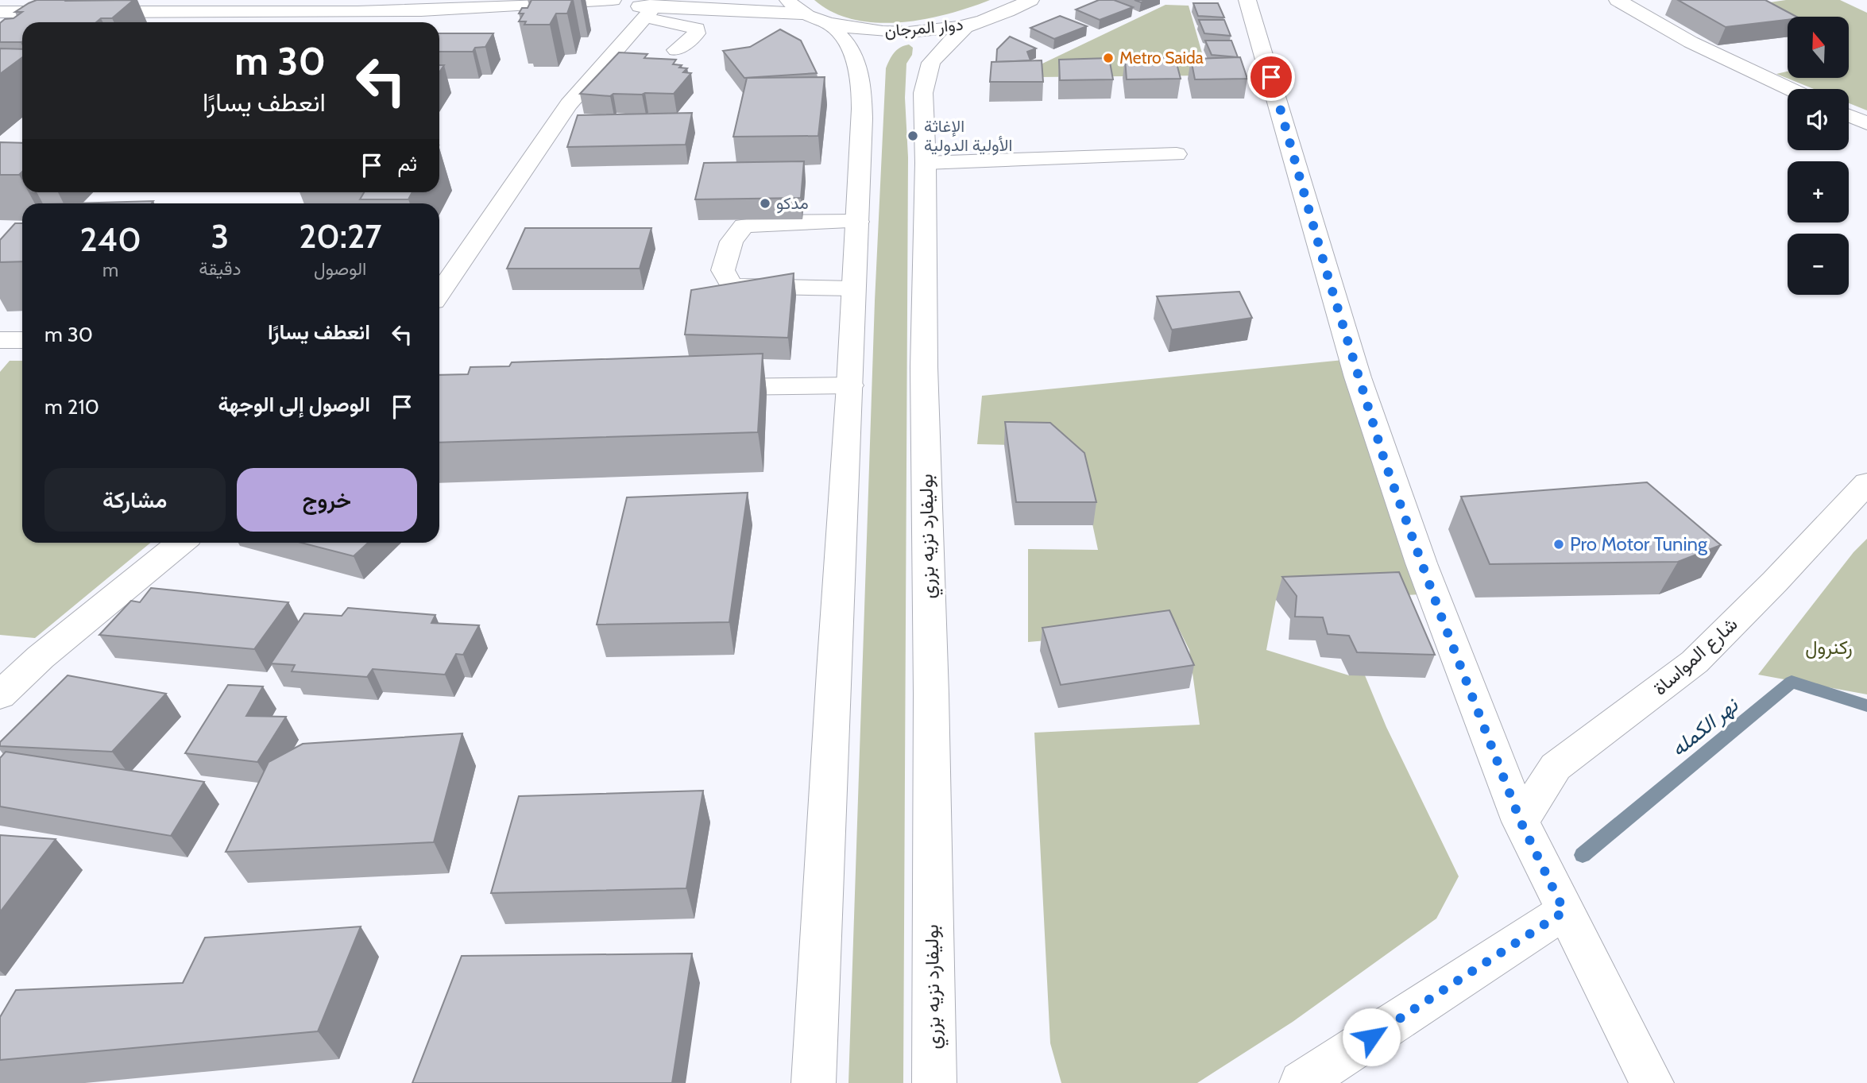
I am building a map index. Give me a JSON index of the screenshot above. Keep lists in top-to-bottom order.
{
  "streets": {
    "main road": ["دوار المرجان", "بوليفارد نزيه بزري", "شارع المواساة"]
  },
  "crossings": [
    ["دوار المرجان", "بوليفارد نزيه بزري"]
  ],
  "water": ["نهر الكمله"],
  "parks": ["ركنرول"],
  "places": [
    "Metro Saida",
    "الإغاثة الأولية الدولية",
    "مدكو",
    "Pro Motor Tuning"
  ],
  "north": "top",
  "page": {
    "map_buttons": ["+", "−"],
    "turn": ["30 m", "انعطف يسارًا"],
    "then": "ثم",
    "eta": [
      "20:27",
      "الوصول",
      "3",
      "دقيقة",
      "240",
      "m"
    ],
    "list": [
      {
        "name": "انعطف يسارًا",
        "value": "30 m"
      },
      {
        "name": "الوصول إلى الوجهة",
        "value": "210 m"
      }
    ],
    "buttons": ["خروج", "مشاركة"]
  }
}
